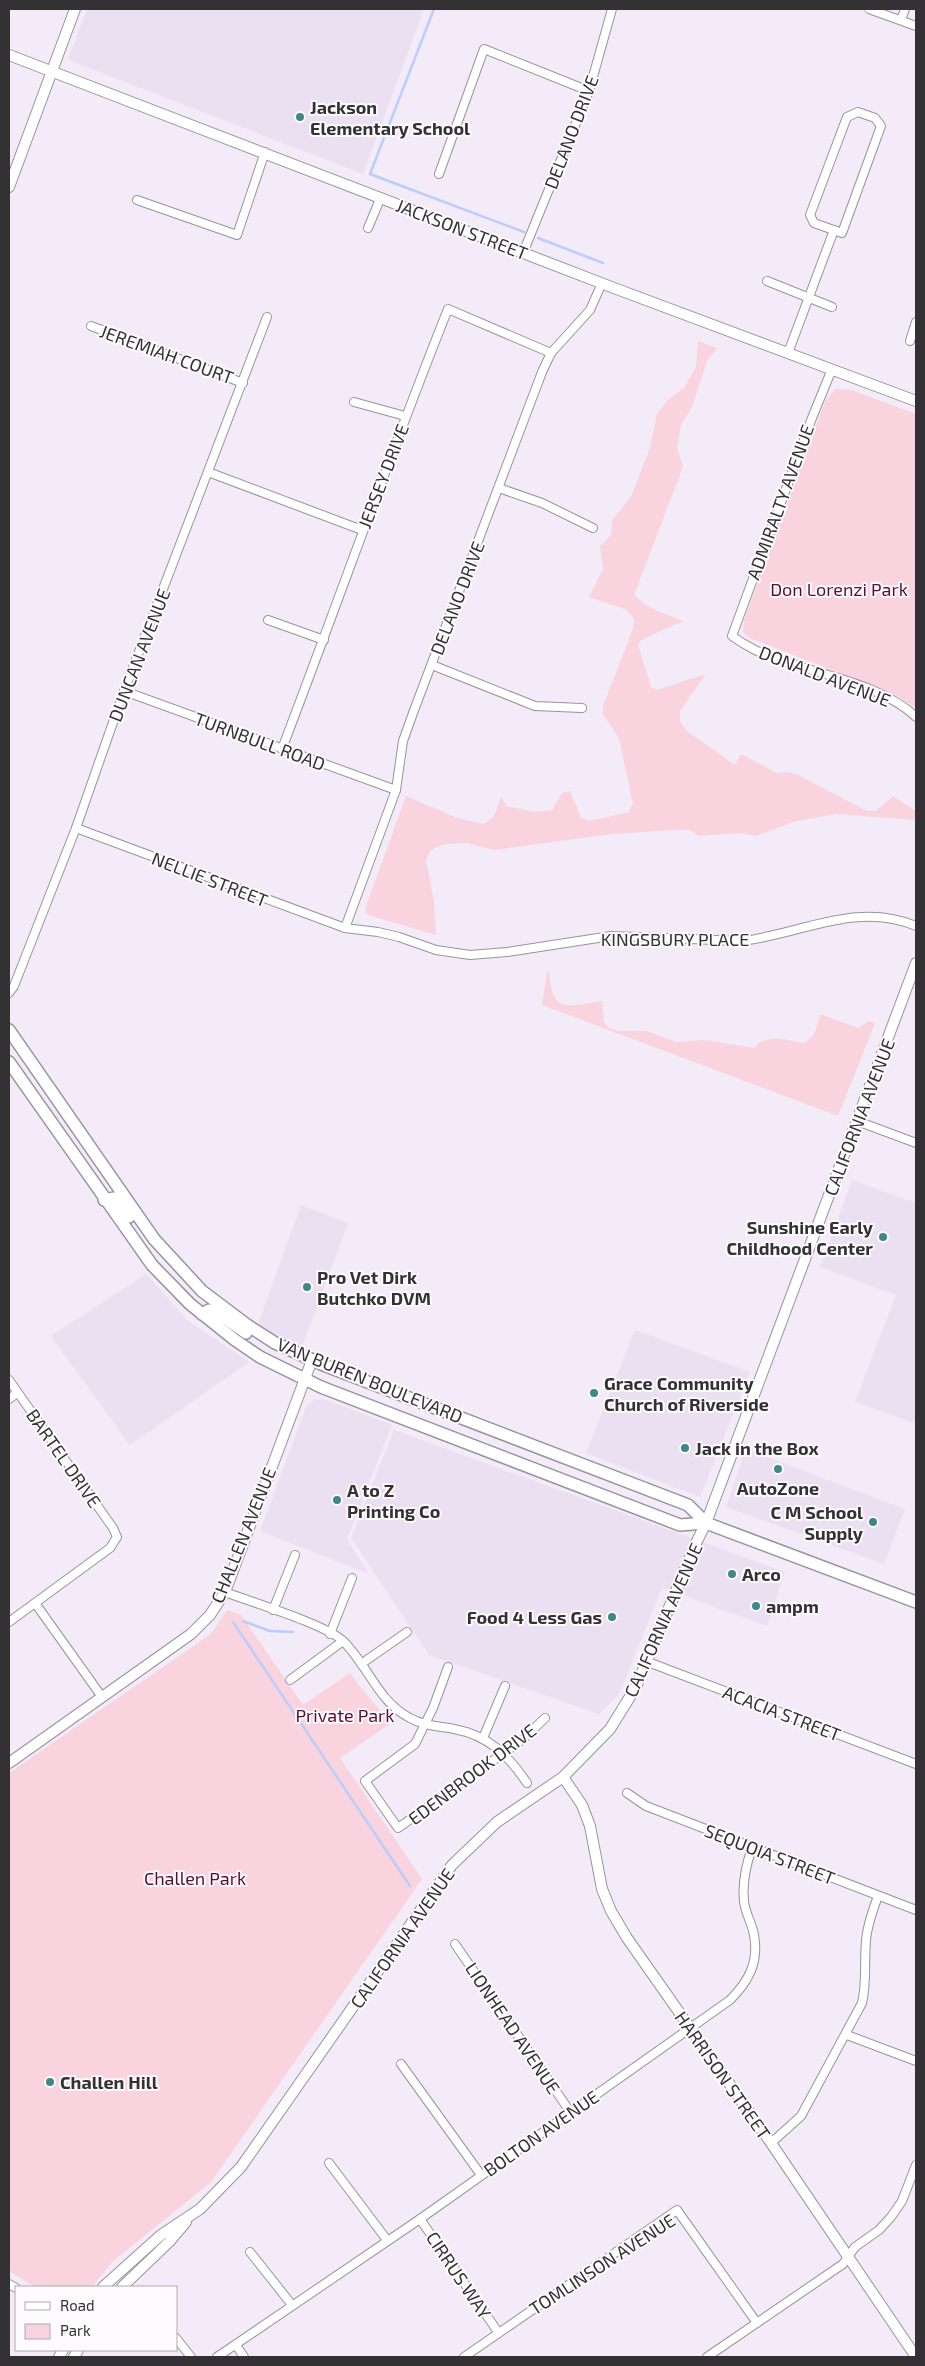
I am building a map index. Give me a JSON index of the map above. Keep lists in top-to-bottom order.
{
  "streets": {
    "main road": [
      "JACKSON STREET",
      "CALIFORNIA AVENUE",
      "VAN BUREN BOULEVARD",
      "CHALLEN AVENUE",
      "HARRISON STREET"
    ],
    "street": [
      "DELANO DRIVE",
      "JEREMIAH COURT",
      "JERSEY DRIVE",
      "ADMIRALTY AVENUE",
      "DUNCAN AVENUE",
      "DONALD AVENUE",
      "TURNBULL ROAD",
      "NELLIE STREET",
      "KINGSBURY PLACE",
      "BARTEL DRIVE",
      "ACACIA STREET",
      "EDENBROOK DRIVE",
      "SEQUOIA STREET",
      "LIONHEAD AVENUE",
      "BOLTON AVENUE",
      "TOMLINSON AVENUE",
      "CIRRUS WAY"
    ]
  },
  "crossings": [
    ["DELANO DRIVE", "JACKSON STREET"],
    ["DELANO DRIVE", "JERSEY DRIVE"],
    ["DELANO DRIVE", "TURNBULL ROAD"],
    ["DELANO DRIVE", "NELLIE STREET"],
    ["DELANO DRIVE", "KINGSBURY PLACE"],
    ["JACKSON STREET", "ADMIRALTY AVENUE"],
    ["JEREMIAH COURT", "DUNCAN AVENUE"],
    ["JERSEY DRIVE", "TURNBULL ROAD"],
    ["ADMIRALTY AVENUE", "DONALD AVENUE"],
    ["DUNCAN AVENUE", "TURNBULL ROAD"],
    ["DUNCAN AVENUE", "NELLIE STREET"],
    ["NELLIE STREET", "KINGSBURY PLACE"],
    ["CALIFORNIA AVENUE", "VAN BUREN BOULEVARD"],
    ["CALIFORNIA AVENUE", "ACACIA STREET"],
    ["CALIFORNIA AVENUE", "HARRISON STREET"],
    ["VAN BUREN BOULEVARD", "CHALLEN AVENUE"],
    ["SEQUOIA STREET", "BOLTON AVENUE"],
    ["LIONHEAD AVENUE", "BOLTON AVENUE"],
    ["HARRISON STREET", "BOLTON AVENUE"],
    ["BOLTON AVENUE", "CIRRUS WAY"],
    ["TOMLINSON AVENUE", "CIRRUS WAY"]
  ],
  "parks": ["Don Lorenzi Park", "Private Park", "Challen Park"],
  "places": [
    "Jackson Elementary School",
    "Sunshine Early Childhood Center",
    "Pro Vet Dirk Butchko DVM",
    "Grace Community Church of Riverside",
    "Jack in the Box",
    "AutoZone",
    "A to Z Printing Co",
    "C M School Supply",
    "Arco",
    "ampm",
    "Food 4 Less Gas",
    "Challen Hill"
  ],
  "legend": ["Road", "Park"]
}
